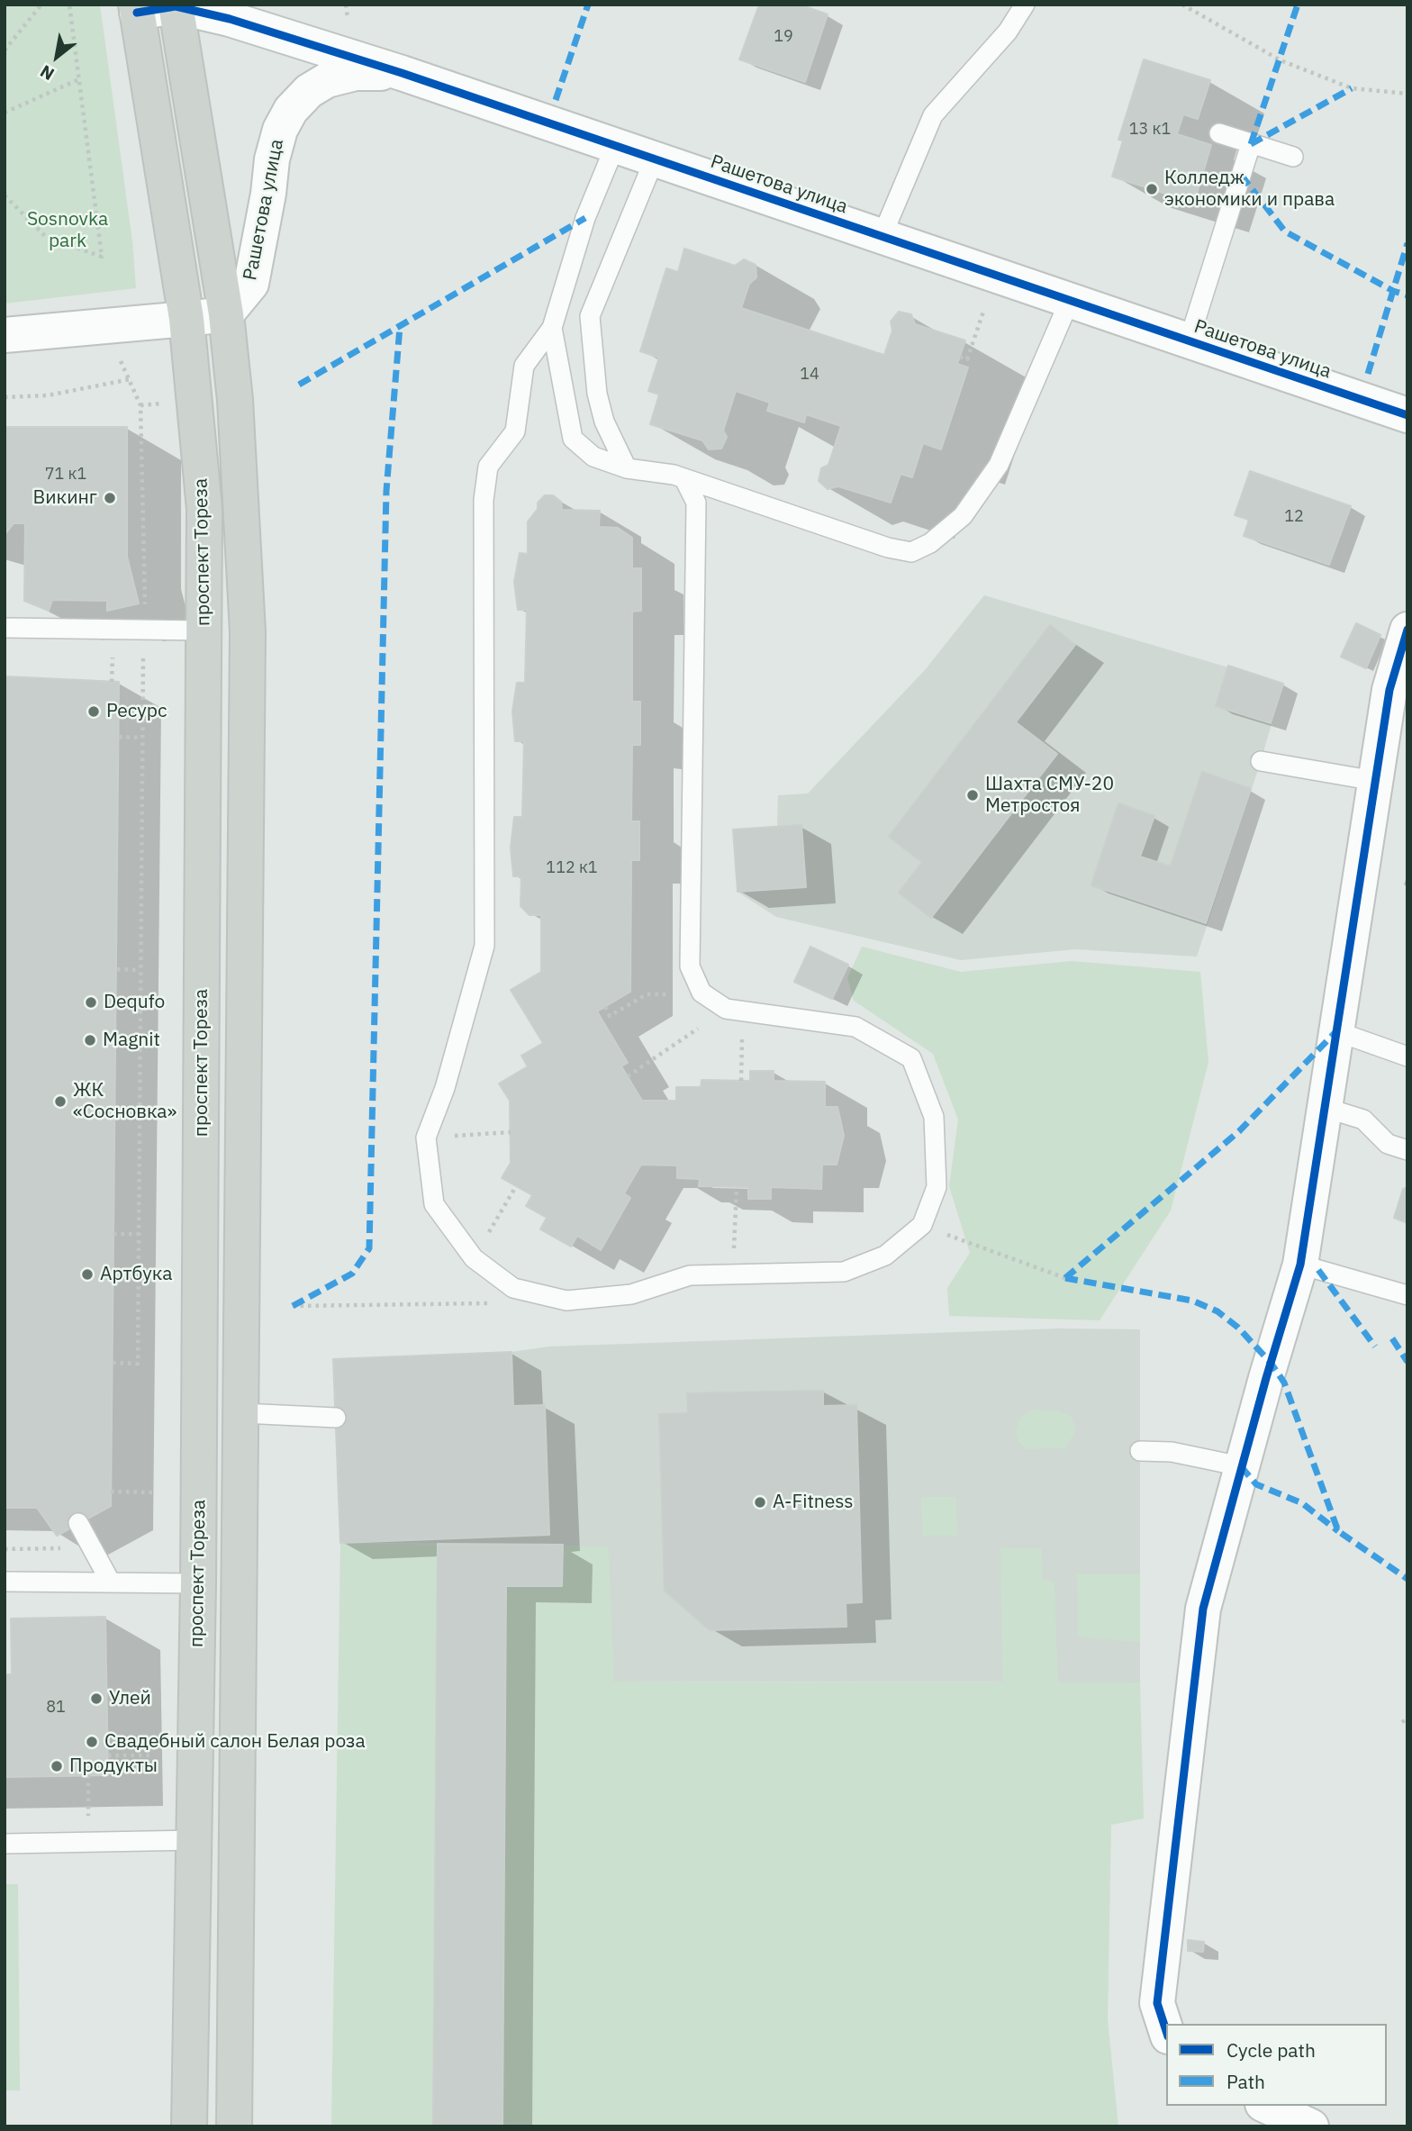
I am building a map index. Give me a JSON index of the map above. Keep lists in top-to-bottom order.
{
  "streets": {
    "main road": ["проспект Тореза"],
    "street": ["Рашетова улица"]
  },
  "crossings": [
    ["Рашетова улица", "проспект Тореза"]
  ],
  "parks": ["Sosnovka park"],
  "places": [
    "Колледж экономики и права",
    "Викинг",
    "Ресурс",
    "Шахта СМУ-20 Метростоя",
    "Dequfo",
    "Magnit",
    "ЖК «Сосновка»",
    "Артбука",
    "A-Fitness",
    "Улей",
    "Свадебный салон Белая роза",
    "Продукты"
  ],
  "house_numbers": [
    "19",
    "13 к1",
    "14",
    "71 к1",
    "12",
    "112 к1",
    "81"
  ],
  "legend": ["Cycle path", "Path"],
  "north": "bottom left"
}
